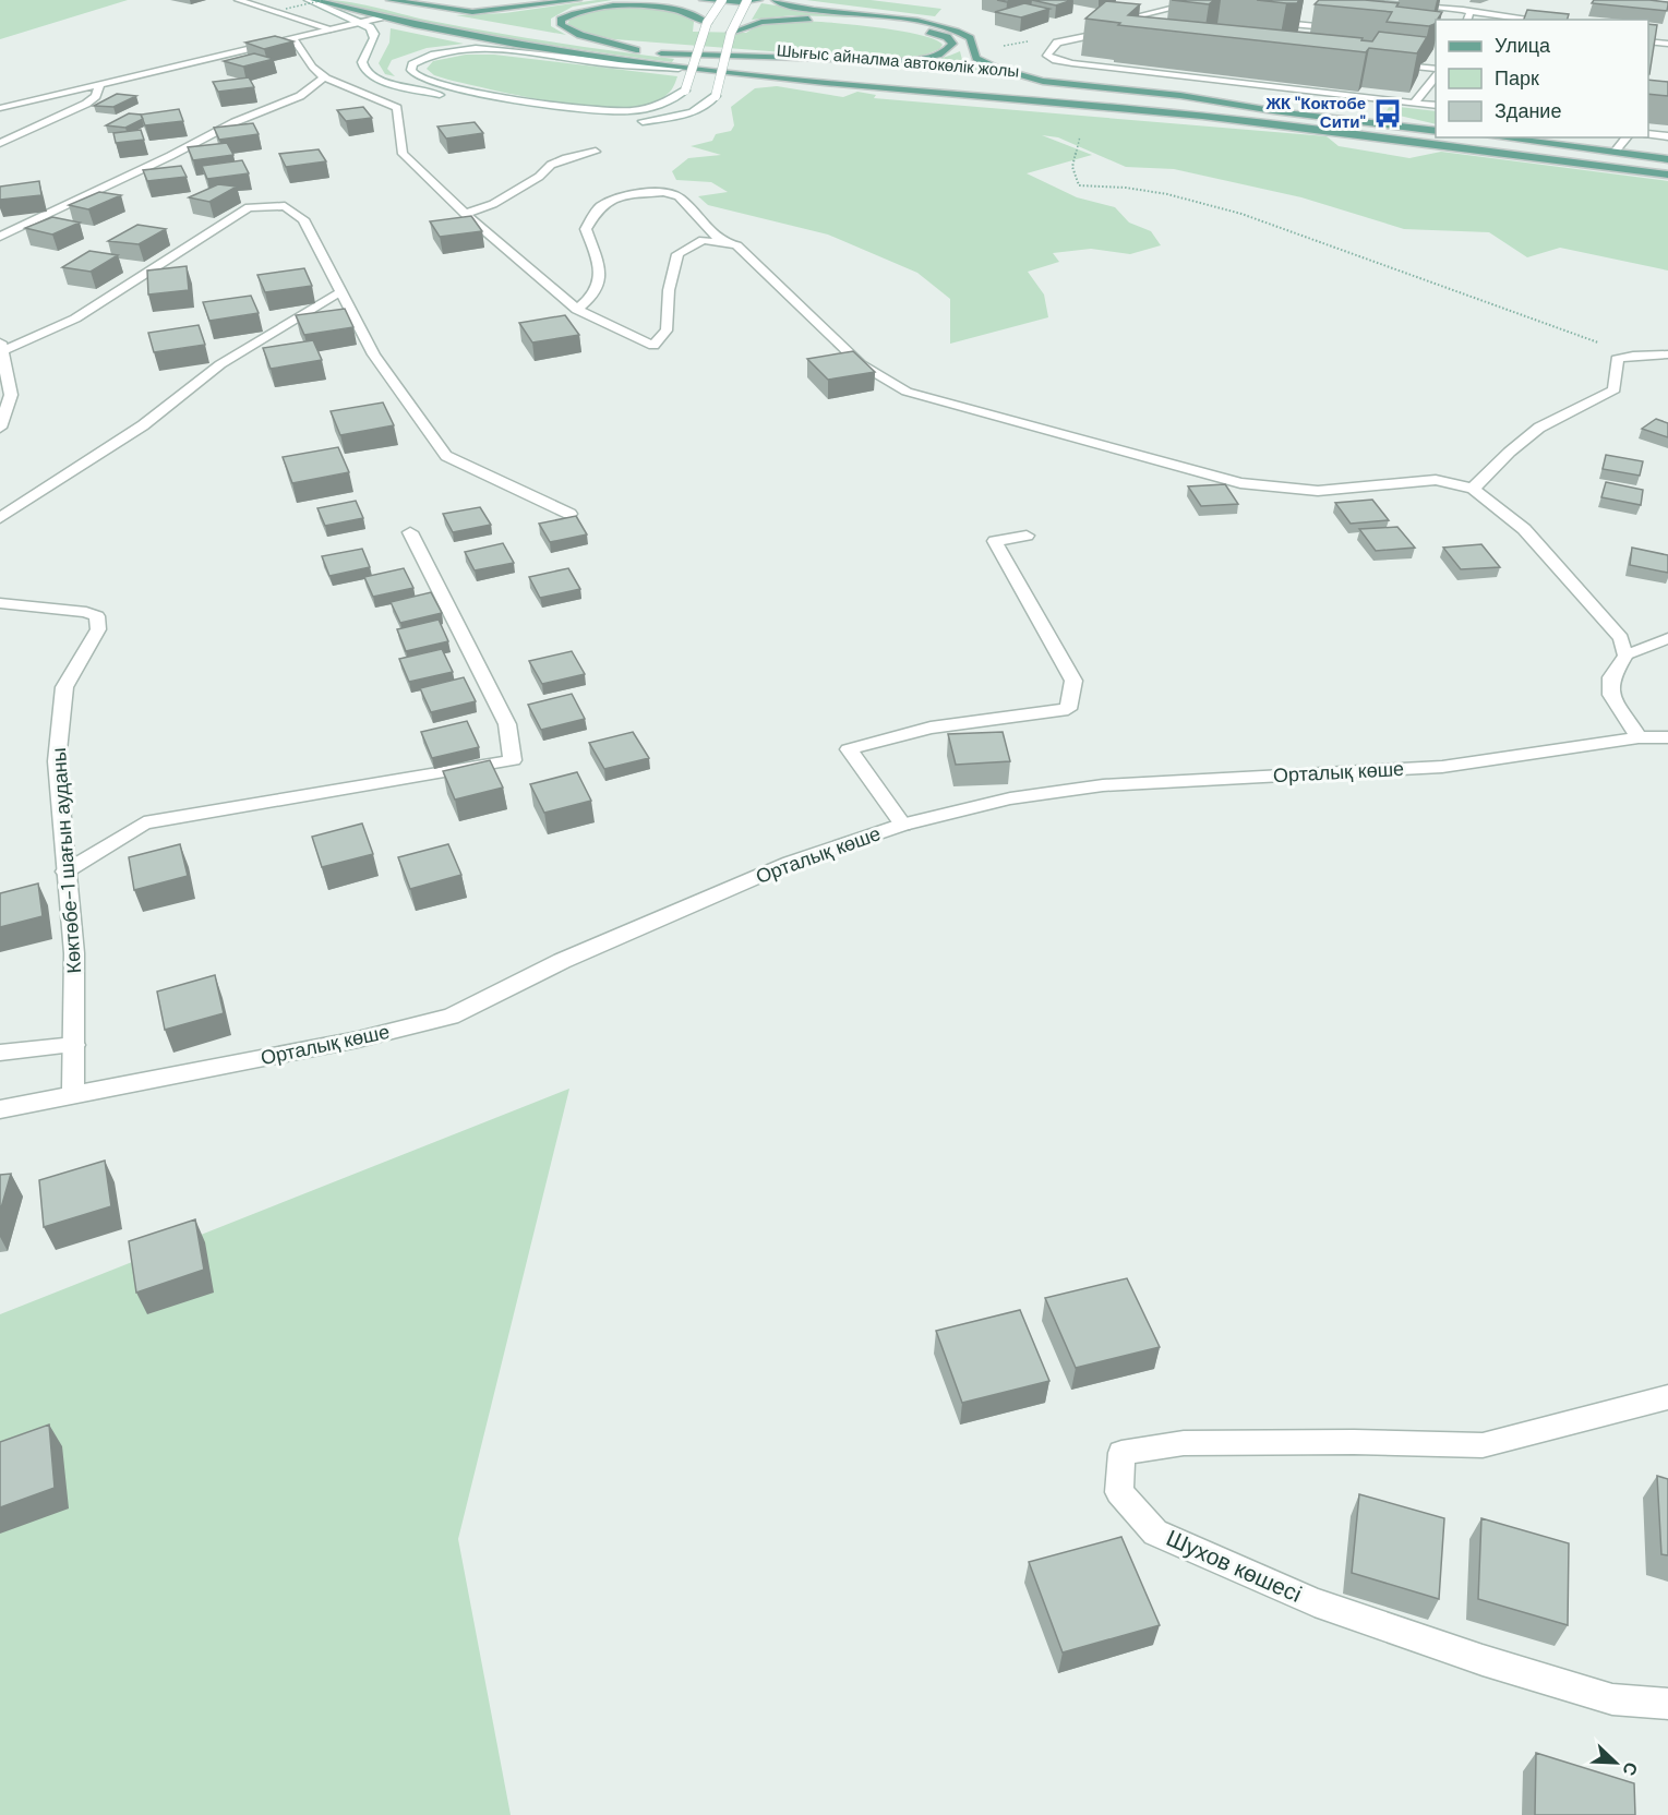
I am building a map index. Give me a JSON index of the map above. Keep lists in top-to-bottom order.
{
  "streets": {
    "main road": ["Шығыс айналма автокөлік жолы"],
    "street": ["Орталық көше", "Көктөбе-1 шағын ауданы", "Шухов көшесі"]
  },
  "crossings": [
    ["Орталық көше", "Көктөбе-1 шағын ауданы"]
  ],
  "places": {
    "bus stop": ["ЖК \"Коктобе Сити\""]
  },
  "legend": ["Улица", "Парк", "Здание"],
  "north": "bottom right"
}
